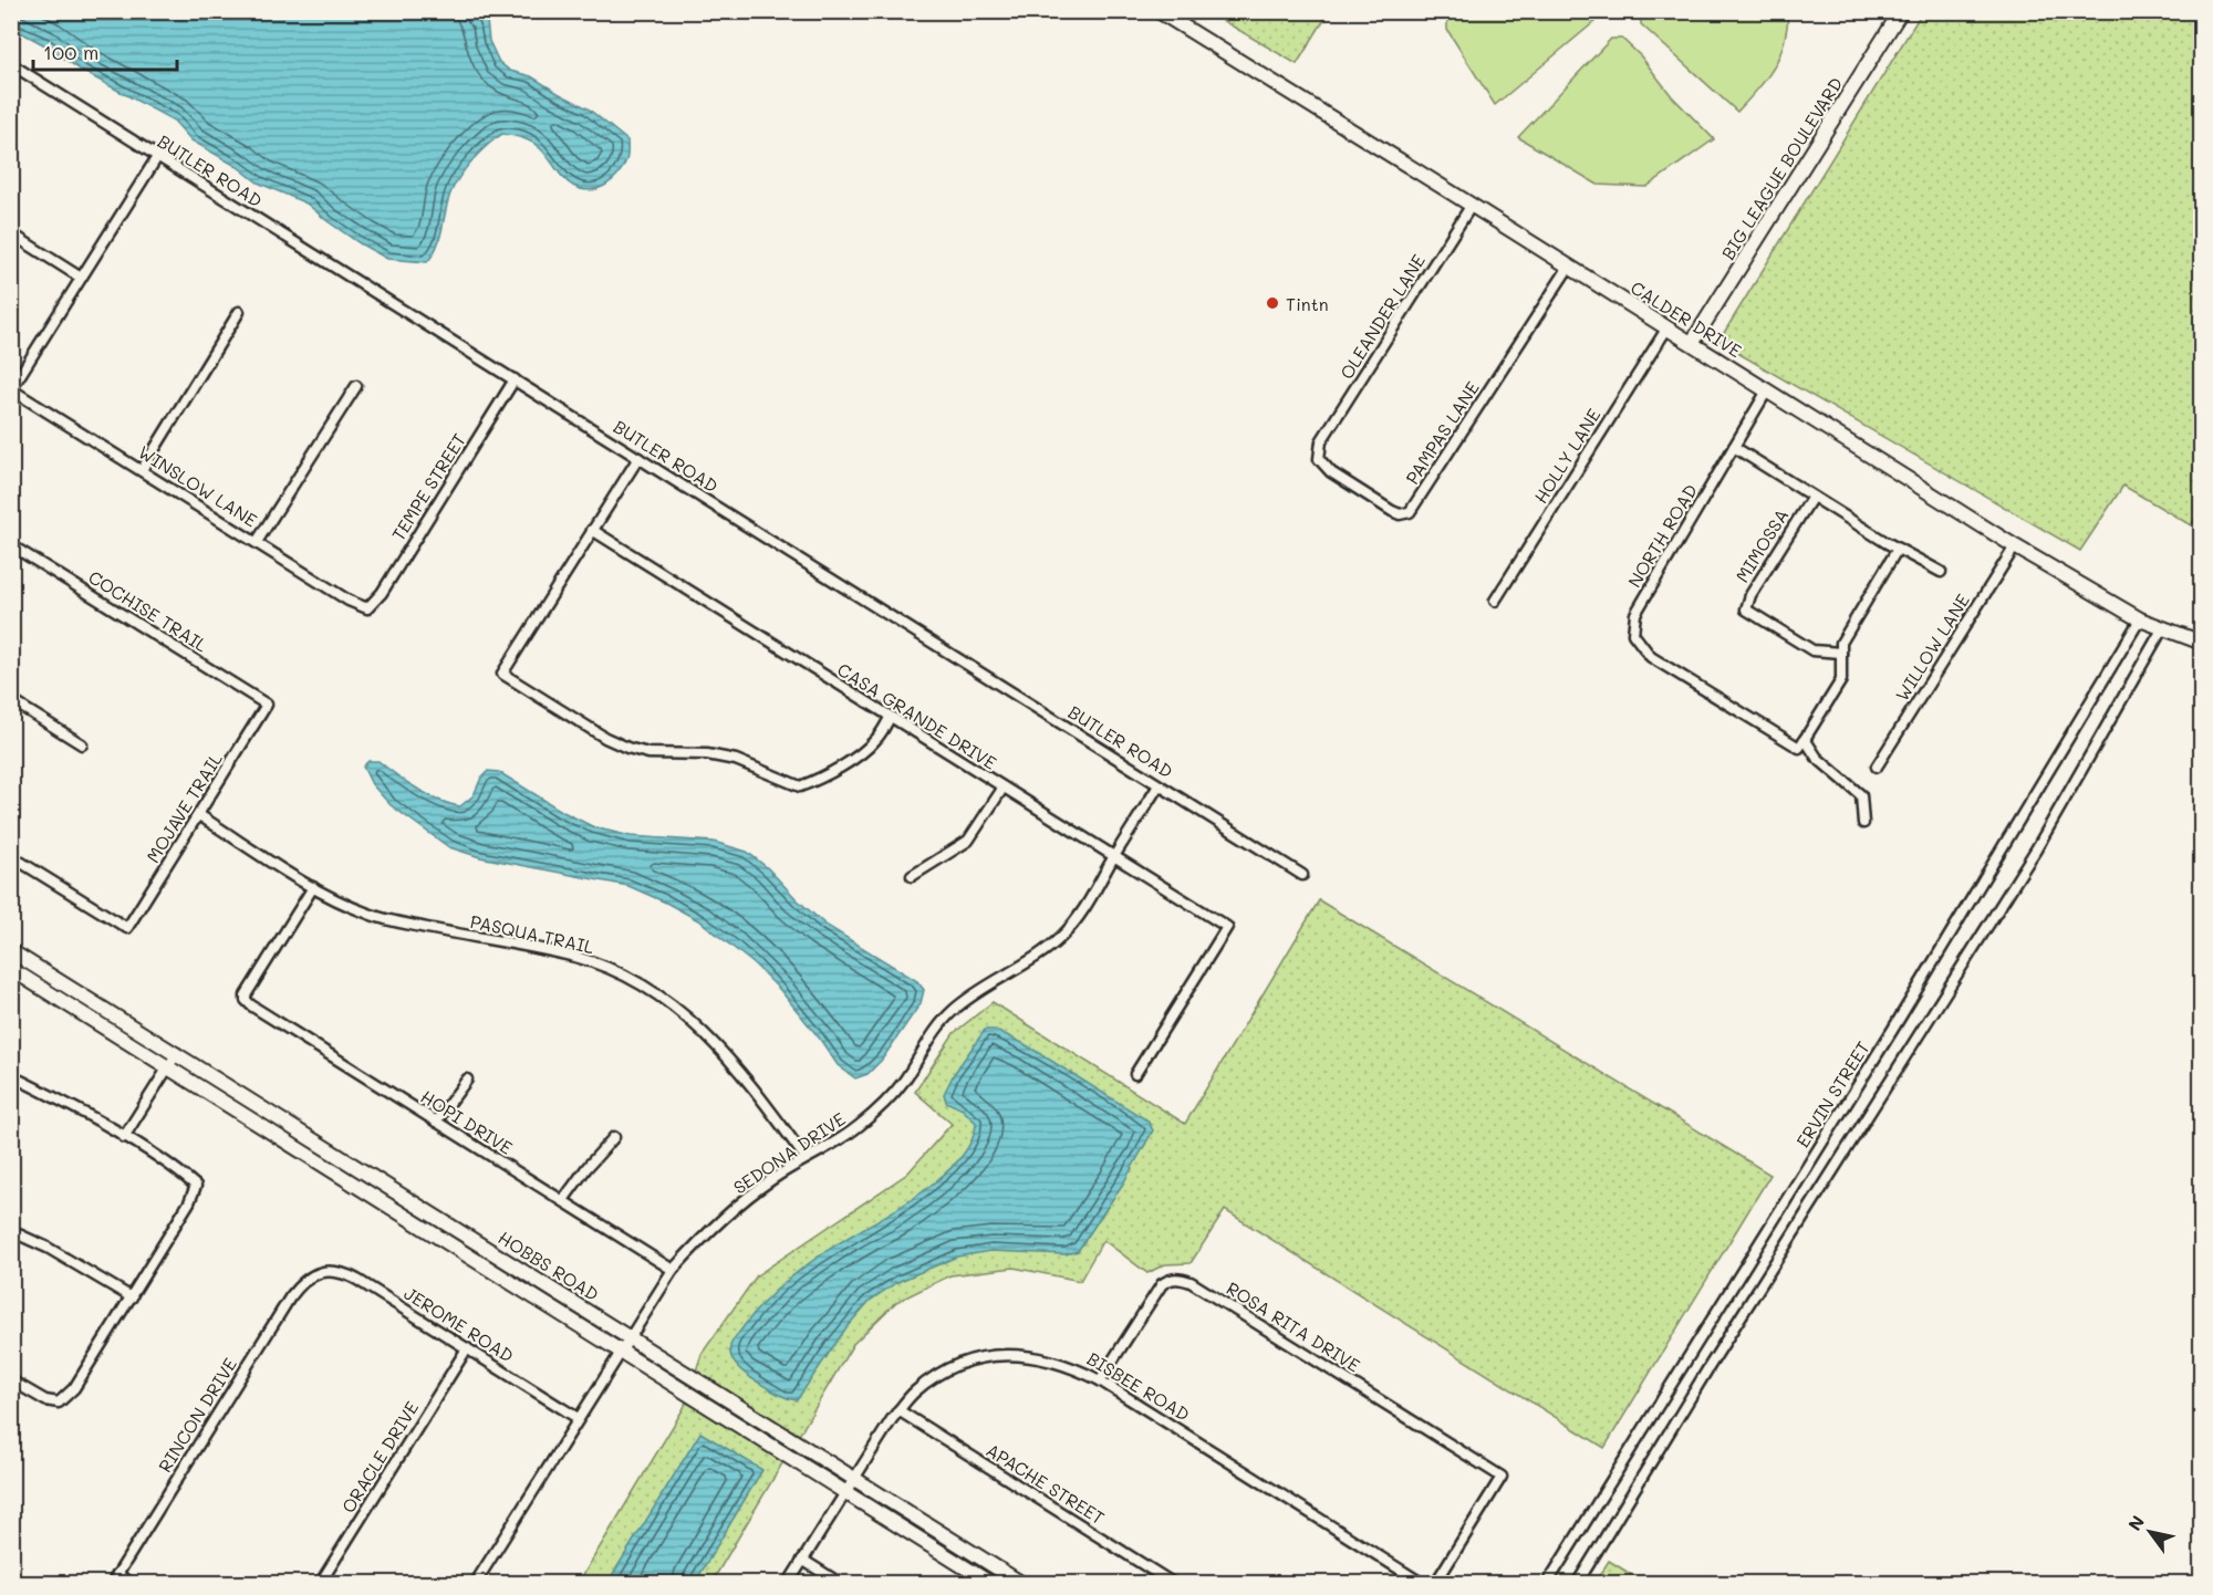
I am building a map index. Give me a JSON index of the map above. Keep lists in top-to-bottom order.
{
  "streets": {
    "street": [
      "BIG LEAGUE BOULEVARD",
      "BUTLER ROAD",
      "OLEANDER LANE",
      "CALDER DRIVE",
      "PAMPAS LANE",
      "HOLLY LANE",
      "WINSLOW LANE",
      "TEMPE STREET",
      "NORTH ROAD",
      "MIMOSSA",
      "COCHISE TRAIL",
      "WILLOW LANE",
      "CASA GRANDE DRIVE",
      "MOJAVE TRAIL",
      "PASQUA TRAIL",
      "ERVIN STREET",
      "HOPI DRIVE",
      "SEDONA DRIVE",
      "HOBBS ROAD",
      "JEROME ROAD",
      "ROSA RITA DRIVE",
      "BISBEE ROAD",
      "RINCON DRIVE",
      "ORACLE DRIVE",
      "APACHE STREET"
    ]
  },
  "crossings": [
    ["BIG LEAGUE BOULEVARD", "CALDER DRIVE"],
    ["BUTLER ROAD", "TEMPE STREET"],
    ["BUTLER ROAD", "SEDONA DRIVE"],
    ["OLEANDER LANE", "CALDER DRIVE"],
    ["OLEANDER LANE", "PAMPAS LANE"],
    ["CALDER DRIVE", "PAMPAS LANE"],
    ["CALDER DRIVE", "HOLLY LANE"],
    ["CALDER DRIVE", "NORTH ROAD"],
    ["CALDER DRIVE", "WILLOW LANE"],
    ["CALDER DRIVE", "ERVIN STREET"],
    ["WINSLOW LANE", "TEMPE STREET"],
    ["COCHISE TRAIL", "MOJAVE TRAIL"],
    ["CASA GRANDE DRIVE", "SEDONA DRIVE"],
    ["MOJAVE TRAIL", "PASQUA TRAIL"],
    ["PASQUA TRAIL", "HOPI DRIVE"],
    ["PASQUA TRAIL", "SEDONA DRIVE"],
    ["HOPI DRIVE", "SEDONA DRIVE"],
    ["SEDONA DRIVE", "HOBBS ROAD"],
    ["SEDONA DRIVE", "JEROME ROAD"],
    ["HOBBS ROAD", "BISBEE ROAD"],
    ["JEROME ROAD", "RINCON DRIVE"],
    ["JEROME ROAD", "ORACLE DRIVE"],
    ["ROSA RITA DRIVE", "BISBEE ROAD"],
    ["BISBEE ROAD", "APACHE STREET"]
  ],
  "places": ["Tintn"],
  "scale_bar": "100 m",
  "north": "top left"
}
